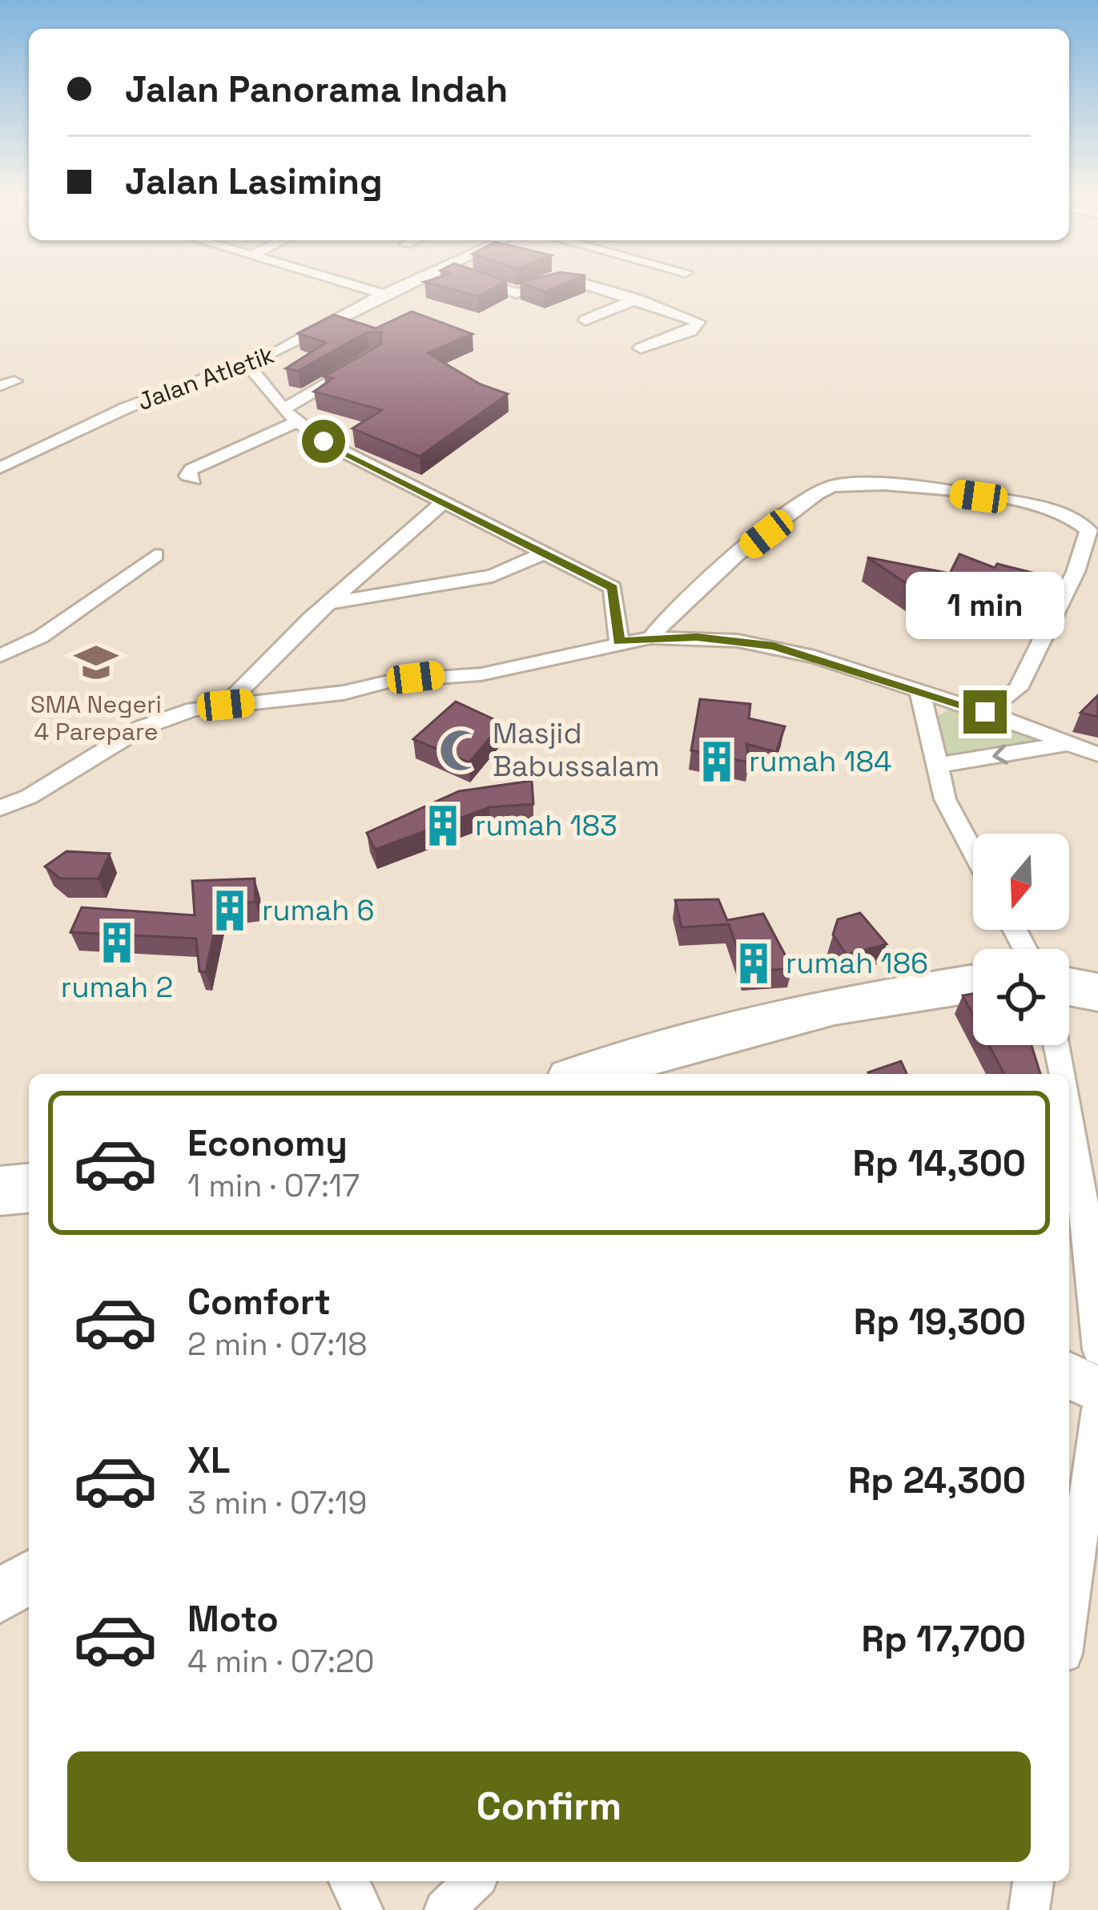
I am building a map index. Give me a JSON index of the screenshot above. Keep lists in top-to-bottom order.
{
  "streets": {
    "street": ["Jalan Atletik"]
  },
  "places": {
    "school or university": ["SMA Negeri 4 Parepare"],
    "mosque": ["Masjid Babussalam"],
    "building": [
      "rumah 184",
      "rumah 183",
      "rumah 6",
      "rumah 2",
      "rumah 186"
    ]
  },
  "north": "bottom",
  "page": {
    "banner": ["Jalan Panorama Indah", "Jalan Lasiming"],
    "bubble": "1 min",
    "list": [
      {
        "name": "Economy",
        "note": "1 min · 07:17",
        "value": "Rp 14,300"
      },
      {
        "name": "Comfort",
        "note": "2 min · 07:18",
        "value": "Rp 19,300"
      },
      {
        "name": "XL",
        "note": "3 min · 07:19",
        "value": "Rp 24,300"
      },
      {
        "name": "Moto",
        "note": "4 min · 07:20",
        "value": "Rp 17,700"
      }
    ],
    "buttons": "Confirm"
  }
}
